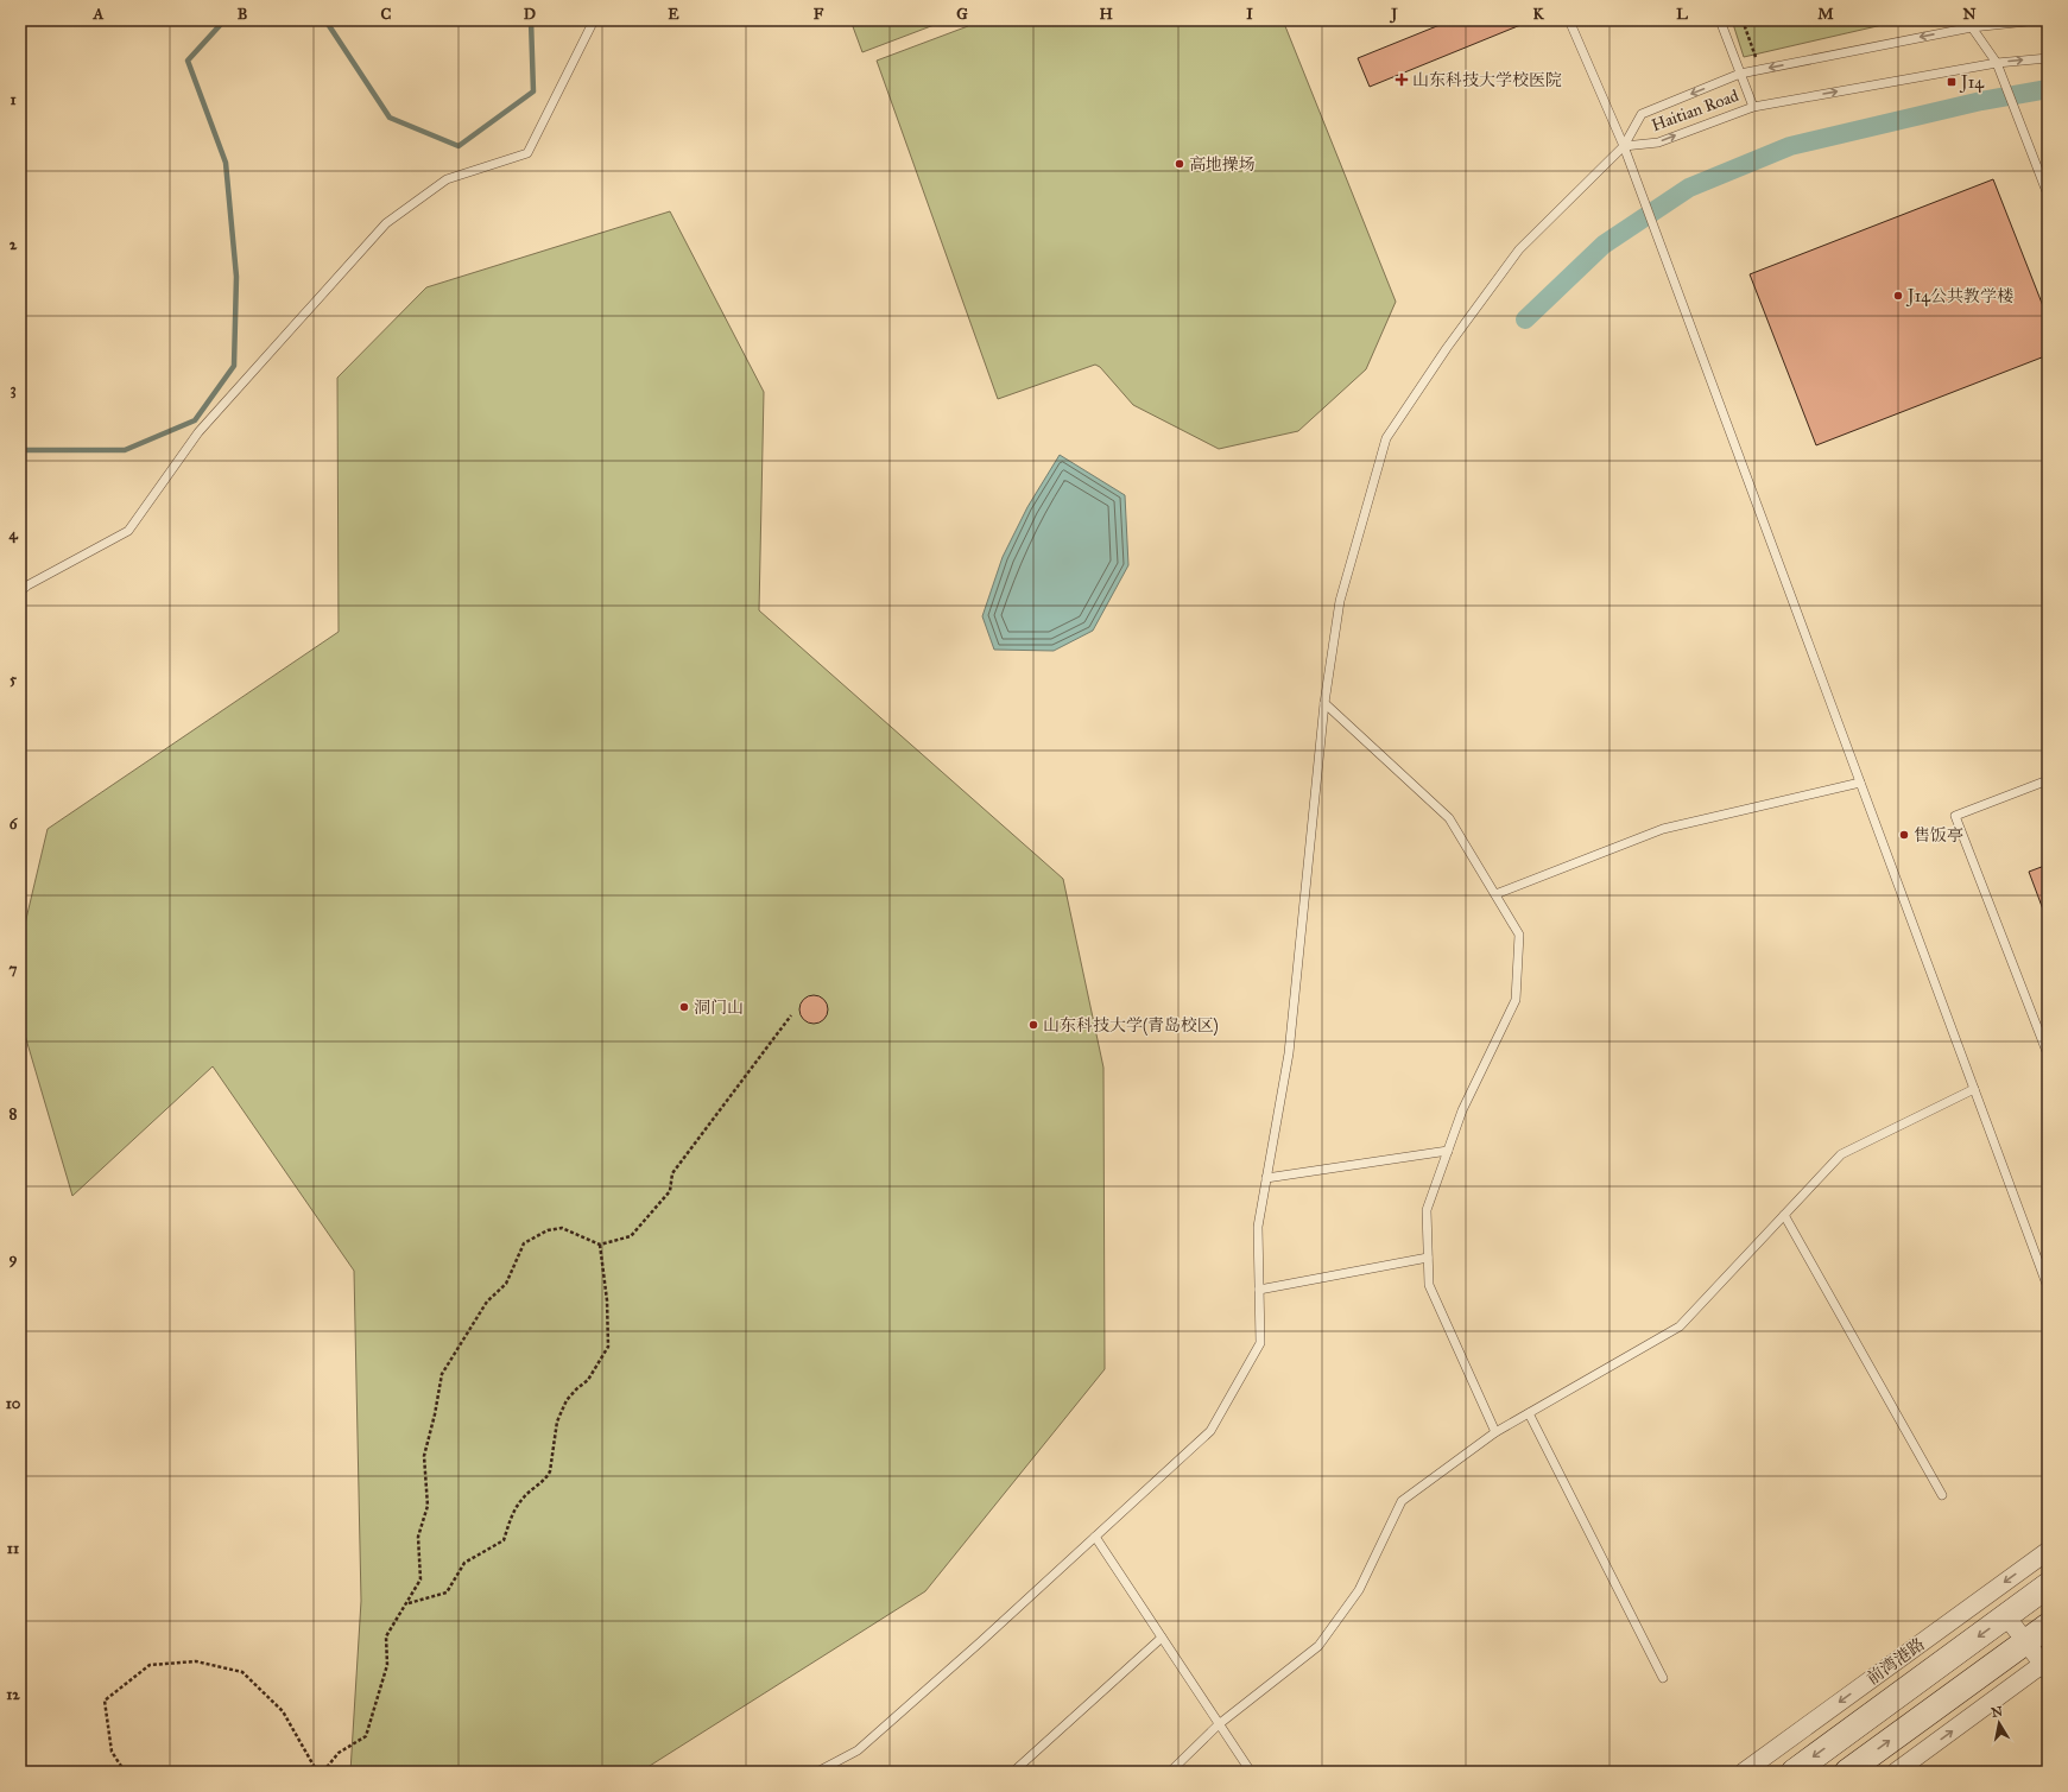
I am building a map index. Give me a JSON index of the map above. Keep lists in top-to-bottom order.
{
  "streets": {
    "main road": ["前湾港路"],
    "lane": ["Haitian Road"]
  },
  "one_way": ["前湾港路"],
  "places": {
    "health": ["山东科技大学校医院"],
    "transit": ["J14"],
    "other": [
      "高地操场",
      "J14公共教学楼",
      "售饭亭",
      "洞门山",
      "山东科技大学(青岛校区)"
    ]
  },
  "north": "top",
  "grid": {
    "columns": [
      "A",
      "B",
      "C",
      "D",
      "E",
      "F",
      "G",
      "H",
      "I",
      "J",
      "K",
      "L",
      "M",
      "N"
    ],
    "rows": [
      "1",
      "2",
      "3",
      "4",
      "5",
      "6",
      "7",
      "8",
      "9",
      "10",
      "11",
      "12"
    ]
  }
}
